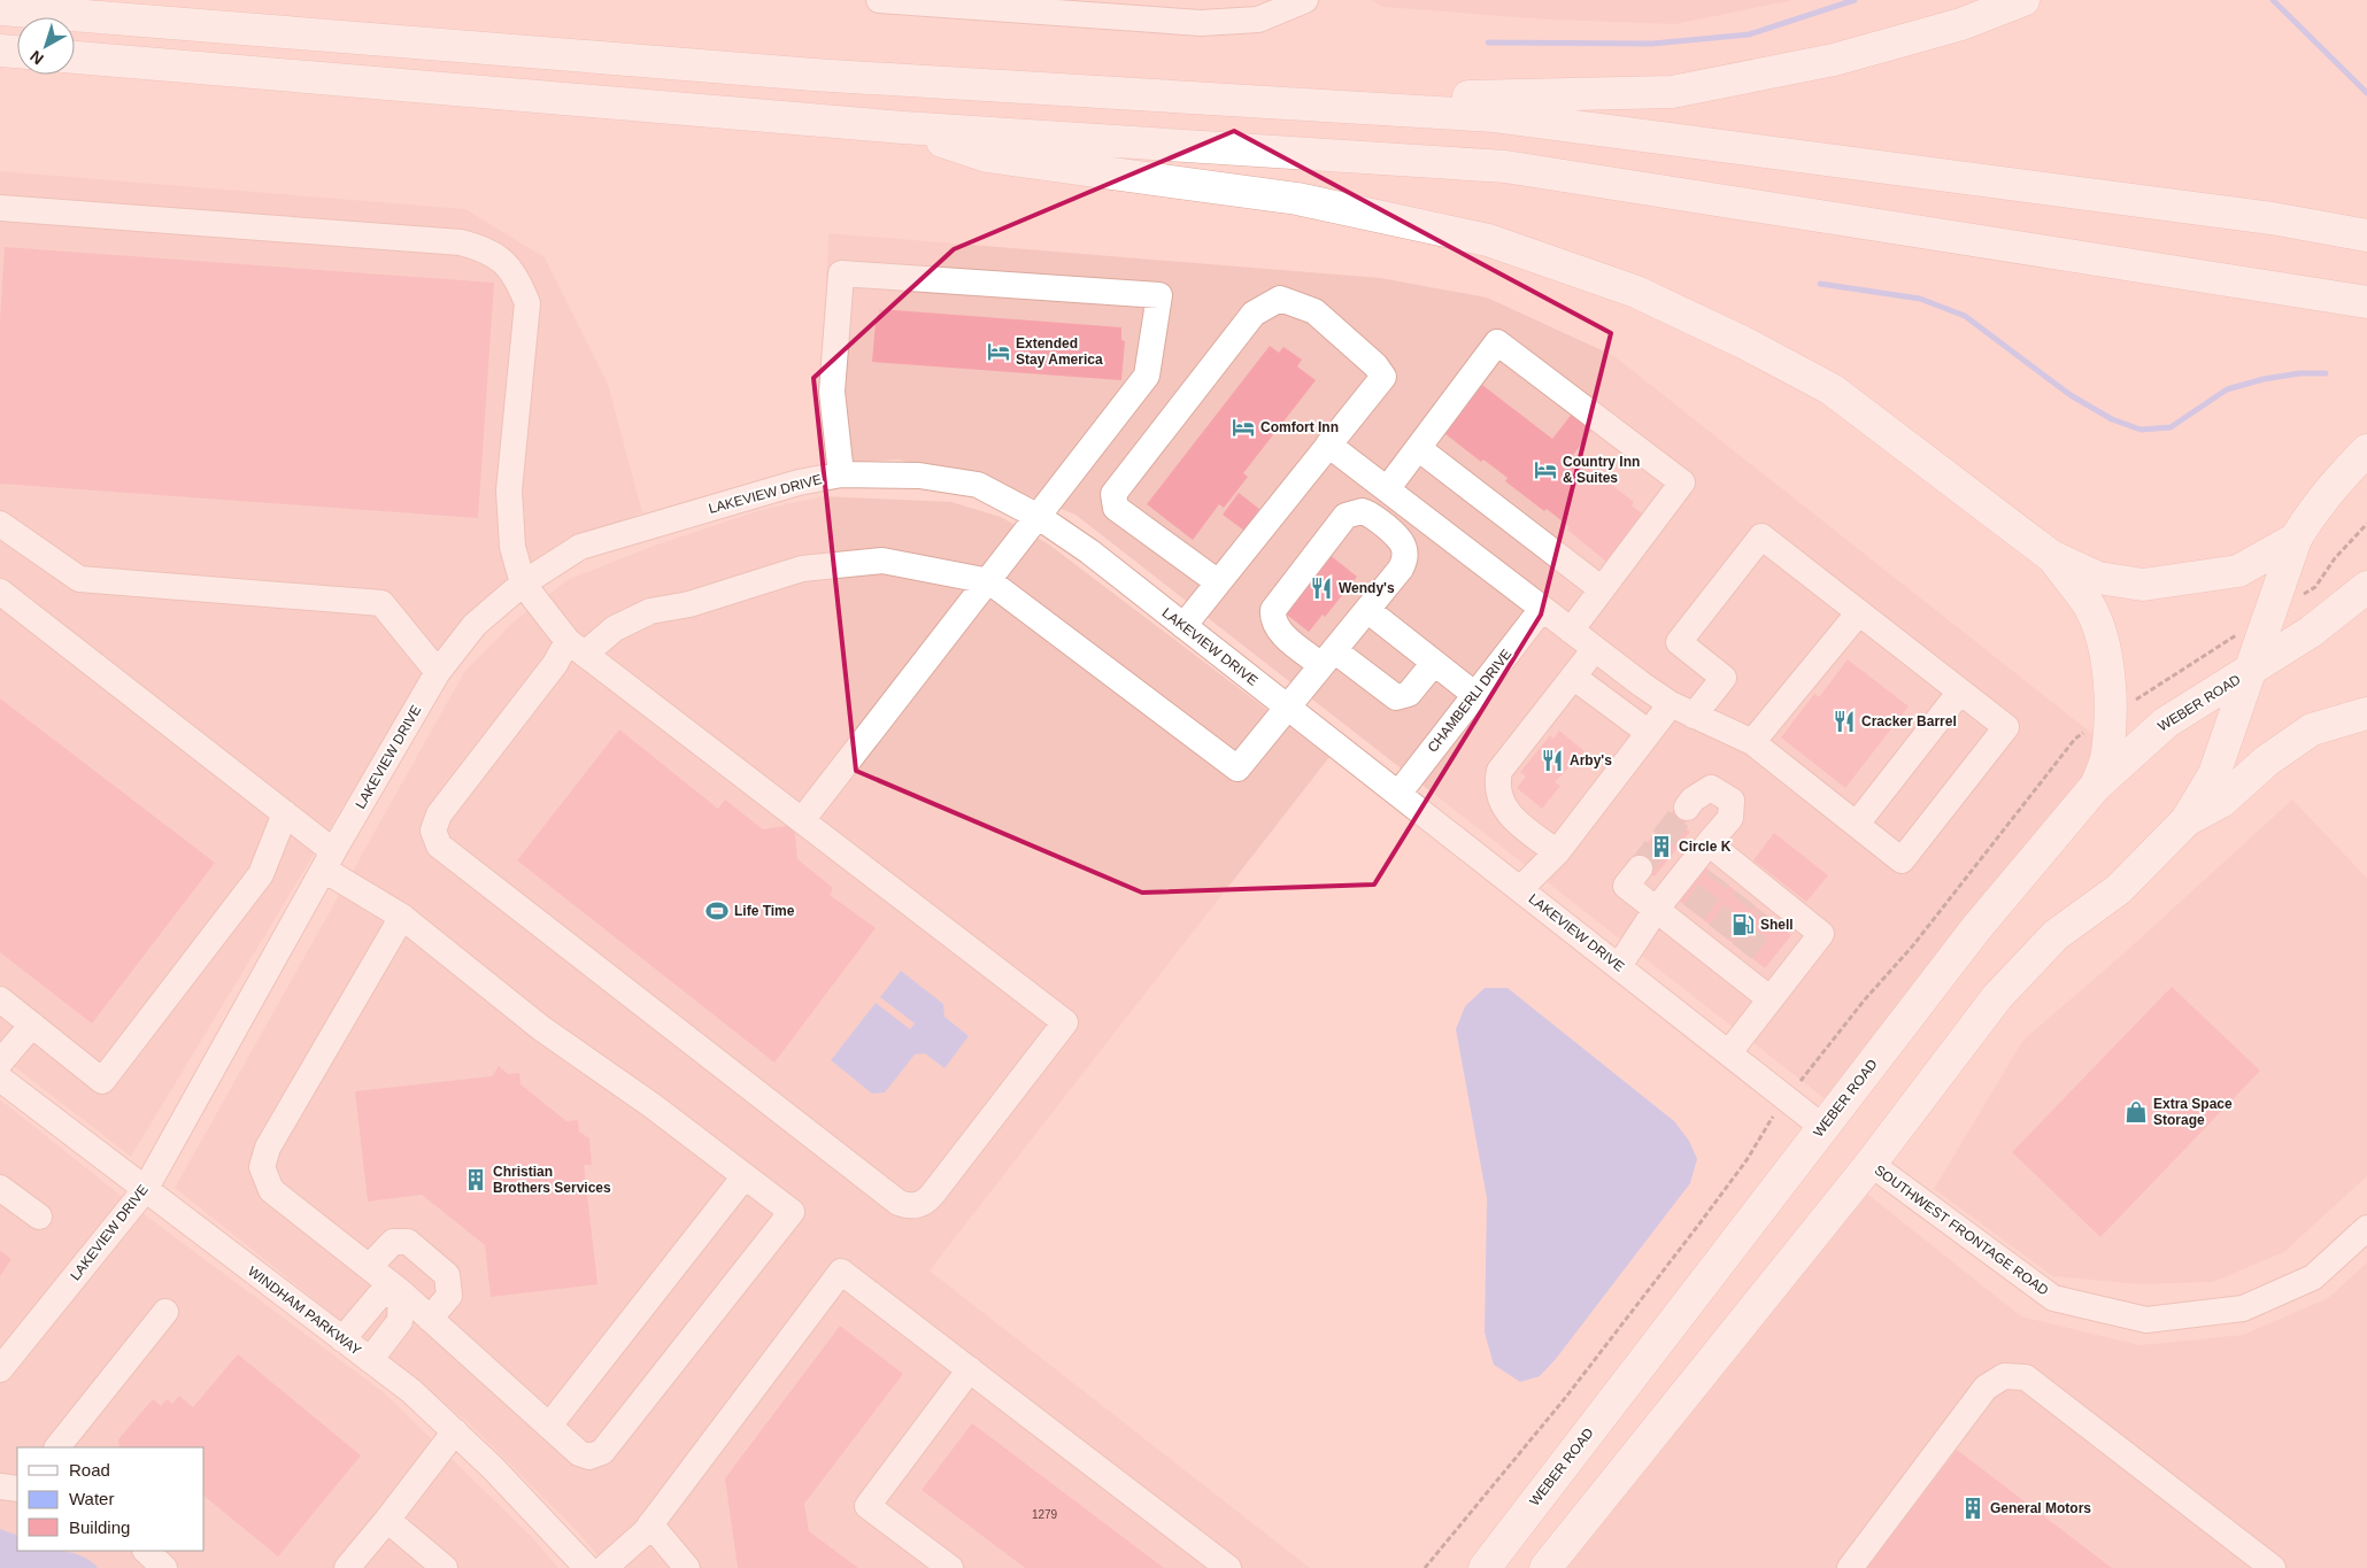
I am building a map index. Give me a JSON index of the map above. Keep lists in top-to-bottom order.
{
  "streets": {
    "main road": ["WEBER ROAD"],
    "street": [
      "LAKEVIEW DRIVE",
      "CHAMBERLI DRIVE",
      "SOUTHWEST FRONTAGE ROAD",
      "WINDHAM PARKWAY"
    ]
  },
  "crossings": [
    ["LAKEVIEW DRIVE", "CHAMBERLI DRIVE"],
    ["LAKEVIEW DRIVE", "WEBER ROAD"],
    ["LAKEVIEW DRIVE", "WINDHAM PARKWAY"],
    ["WEBER ROAD", "SOUTHWEST FRONTAGE ROAD"]
  ],
  "places": {
    "hotel": ["Extended Stay America", "Comfort Inn", "Country Inn & Suites"],
    "restaurant": ["Wendy's", "Cracker Barrel", "Arby's"],
    "building": ["Circle K", "Christian Brothers Services", "General Motors"],
    "sports": ["Life Time"],
    "fuel station": ["Shell"],
    "shop": ["Extra Space Storage"]
  },
  "house_numbers": ["1279"],
  "legend": ["Road", "Water", "Building"],
  "north": "bottom left"
}
